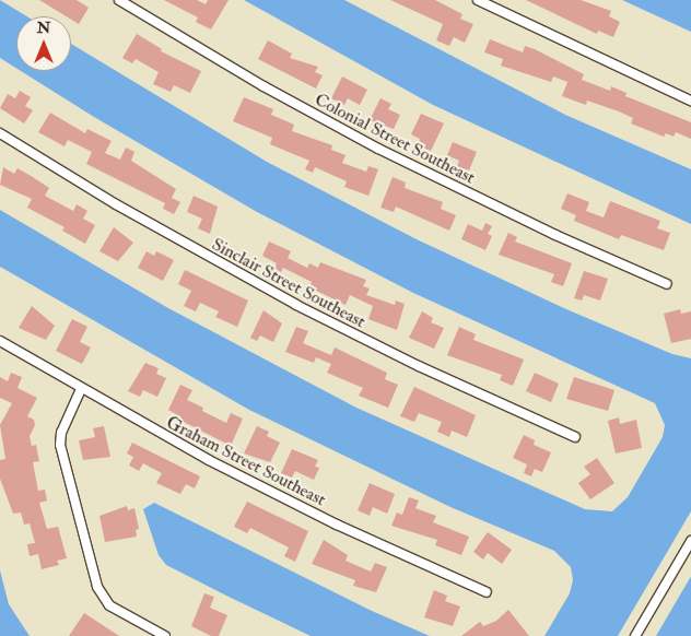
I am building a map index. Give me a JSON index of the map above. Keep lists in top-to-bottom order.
{
  "streets": {
    "street": ["Colonial Street Southeast", "Sinclair Street Southeast", "Graham Street Southeast"]
  },
  "north": "top"
}
